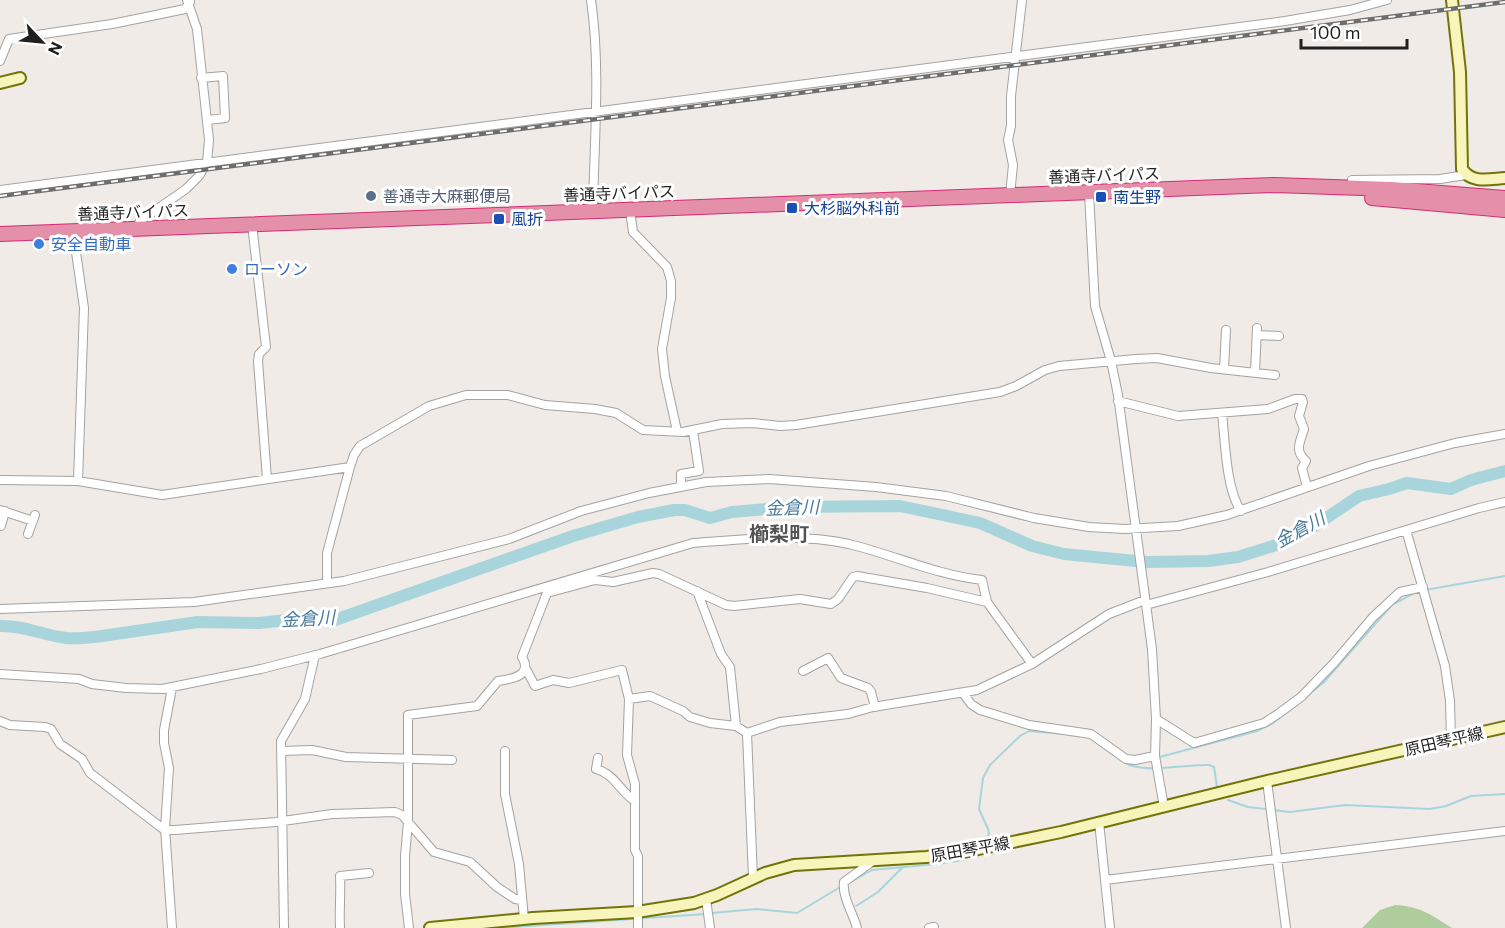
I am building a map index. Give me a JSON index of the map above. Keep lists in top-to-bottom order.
{
  "streets": {
    "highway": ["善通寺バイパス"],
    "main road": ["原田琴平線"]
  },
  "districts": ["櫛梨町"],
  "water": ["金倉川"],
  "places": {
    "other": ["善通寺大麻郵便局", "安全自動車", "ローソン"],
    "transit": ["南生野", "大杉脳外科前", "風折"]
  },
  "scale_bar": "100 m",
  "north": "bottom right"
}
